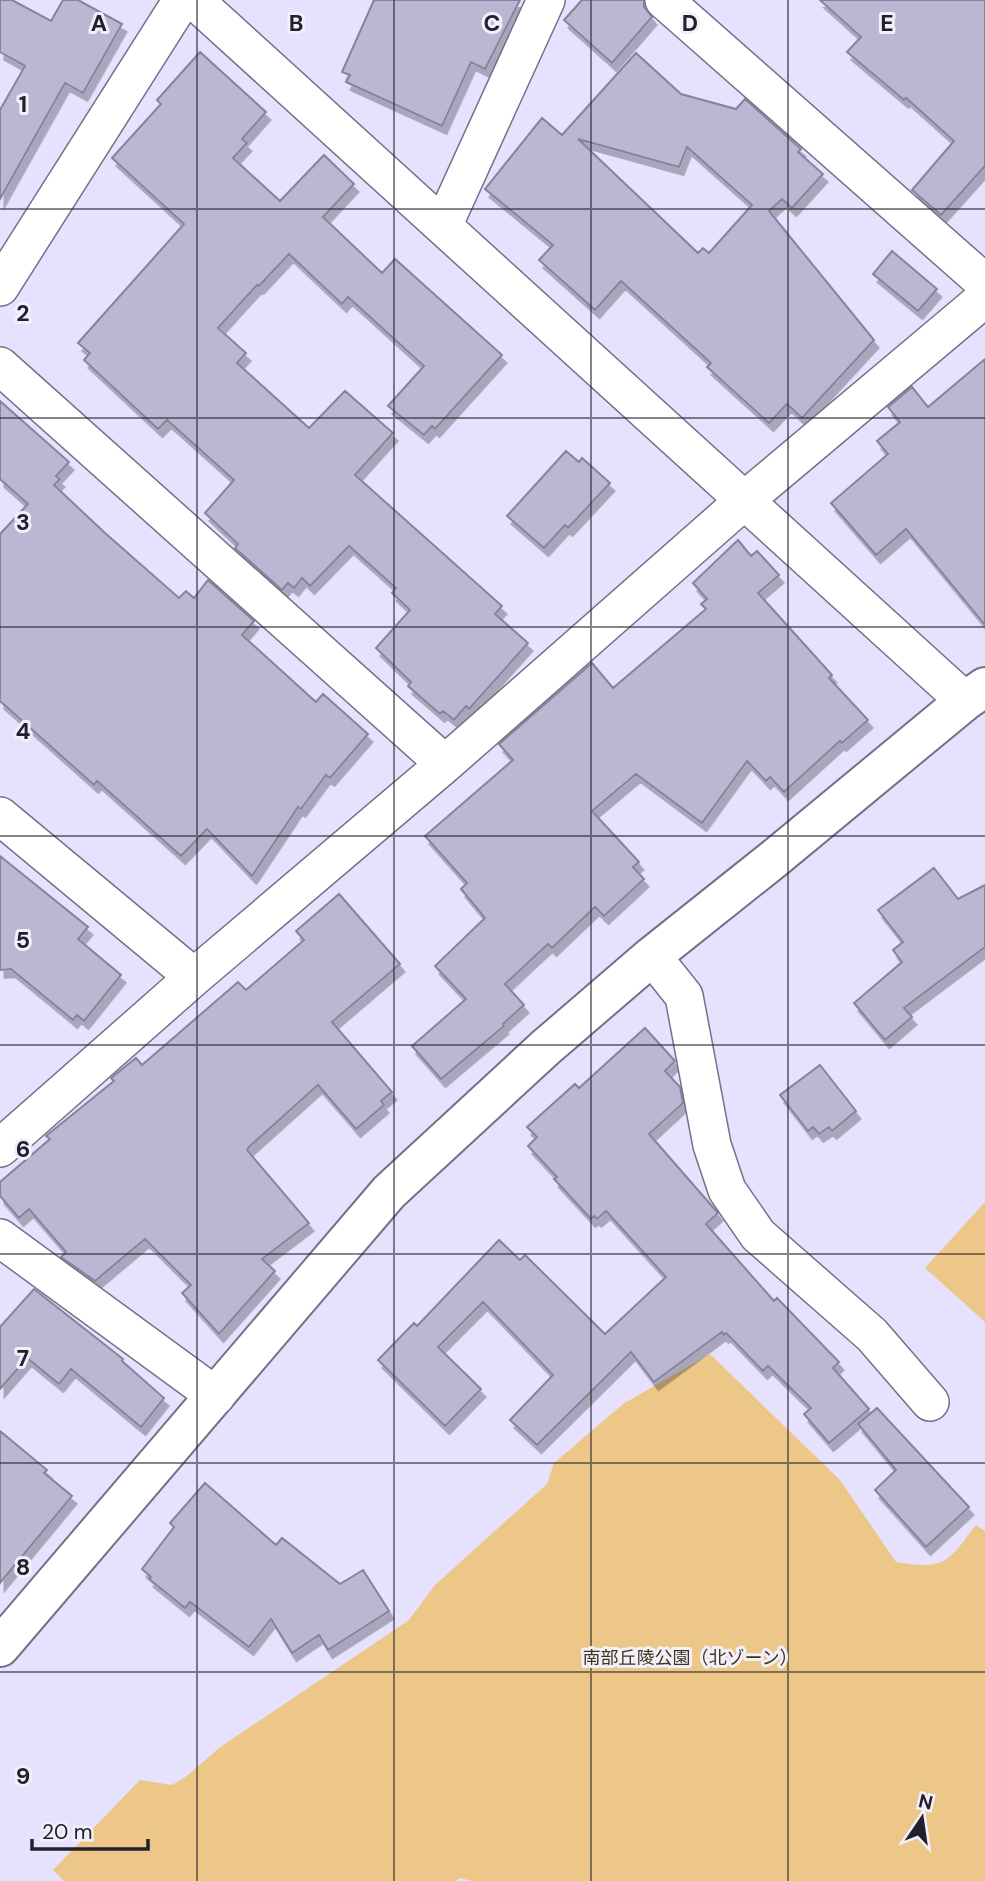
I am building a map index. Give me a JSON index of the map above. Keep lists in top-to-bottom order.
{
  "parks": ["南部丘陵公園（北ゾーン）"],
  "scale_bar": "20 m",
  "north": "top",
  "grid": {
    "columns": [
      "A",
      "B",
      "C",
      "D",
      "E"
    ],
    "rows": [
      "1",
      "2",
      "3",
      "4",
      "5",
      "6",
      "7",
      "8",
      "9"
    ]
  }
}
